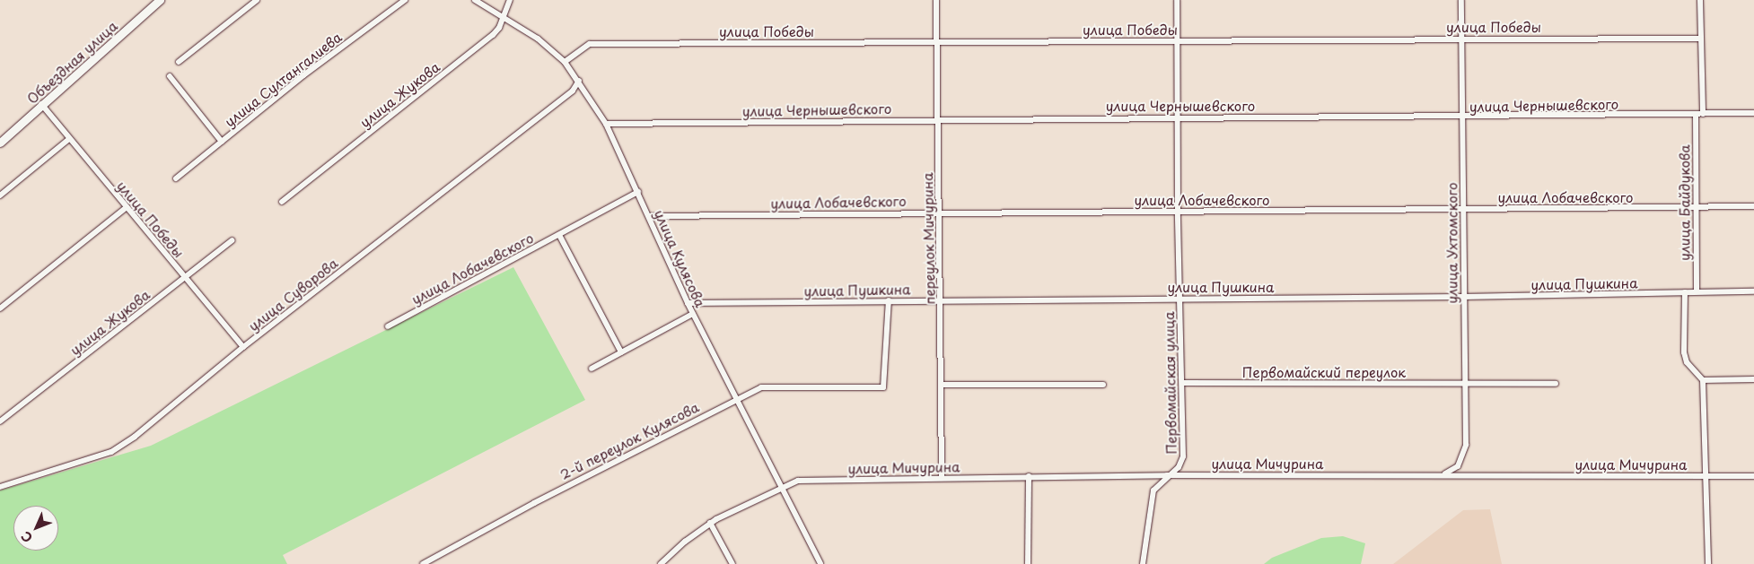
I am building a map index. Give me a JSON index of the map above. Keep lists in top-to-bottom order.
{
  "streets": {
    "street": [
      "улица Победы",
      "Объездная улица",
      "улица Султангалиева",
      "улица Жукова",
      "улица Чернышевского",
      "улица Лобачевского",
      "улица Байдукова",
      "переулок Мичурина",
      "улица Ухтомского",
      "улица Кулясова",
      "улица Пушкина",
      "улица Суворова",
      "Первомайский переулок",
      "Первомайская улица",
      "2-й переулок Кулясова",
      "улица Мичурина"
    ]
  },
  "crossings": [
    ["улица Победы", "Объездная улица"],
    ["улица Победы", "улица Жукова"],
    ["улица Победы", "переулок Мичурина"],
    ["улица Победы", "улица Ухтомского"],
    ["улица Победы", "улица Кулясова"],
    ["улица Победы", "улица Суворова"],
    ["улица Победы", "Первомайская улица"],
    ["улица Жукова", "улица Кулясова"],
    ["улица Чернышевского", "улица Байдукова"],
    ["улица Чернышевского", "переулок Мичурина"],
    ["улица Чернышевского", "улица Ухтомского"],
    ["улица Чернышевского", "улица Кулясова"],
    ["улица Чернышевского", "Первомайская улица"],
    ["улица Лобачевского", "улица Байдукова"],
    ["улица Лобачевского", "переулок Мичурина"],
    ["улица Лобачевского", "улица Ухтомского"],
    ["улица Лобачевского", "улица Кулясова"],
    ["улица Лобачевского", "Первомайская улица"],
    ["улица Байдукова", "улица Пушкина"],
    ["переулок Мичурина", "улица Пушкина"],
    ["переулок Мичурина", "улица Мичурина"],
    ["улица Ухтомского", "улица Пушкина"],
    ["улица Ухтомского", "Первомайский переулок"],
    ["улица Ухтомского", "улица Мичурина"],
    ["улица Кулясова", "улица Пушкина"],
    ["улица Кулясова", "улица Суворова"],
    ["улица Кулясова", "2-й переулок Кулясова"],
    ["улица Кулясова", "улица Мичурина"],
    ["улица Пушкина", "Первомайская улица"],
    ["улица Пушкина", "2-й переулок Кулясова"],
    ["Первомайский переулок", "Первомайская улица"],
    ["Первомайская улица", "улица Мичурина"]
  ],
  "north": "bottom left"
}
